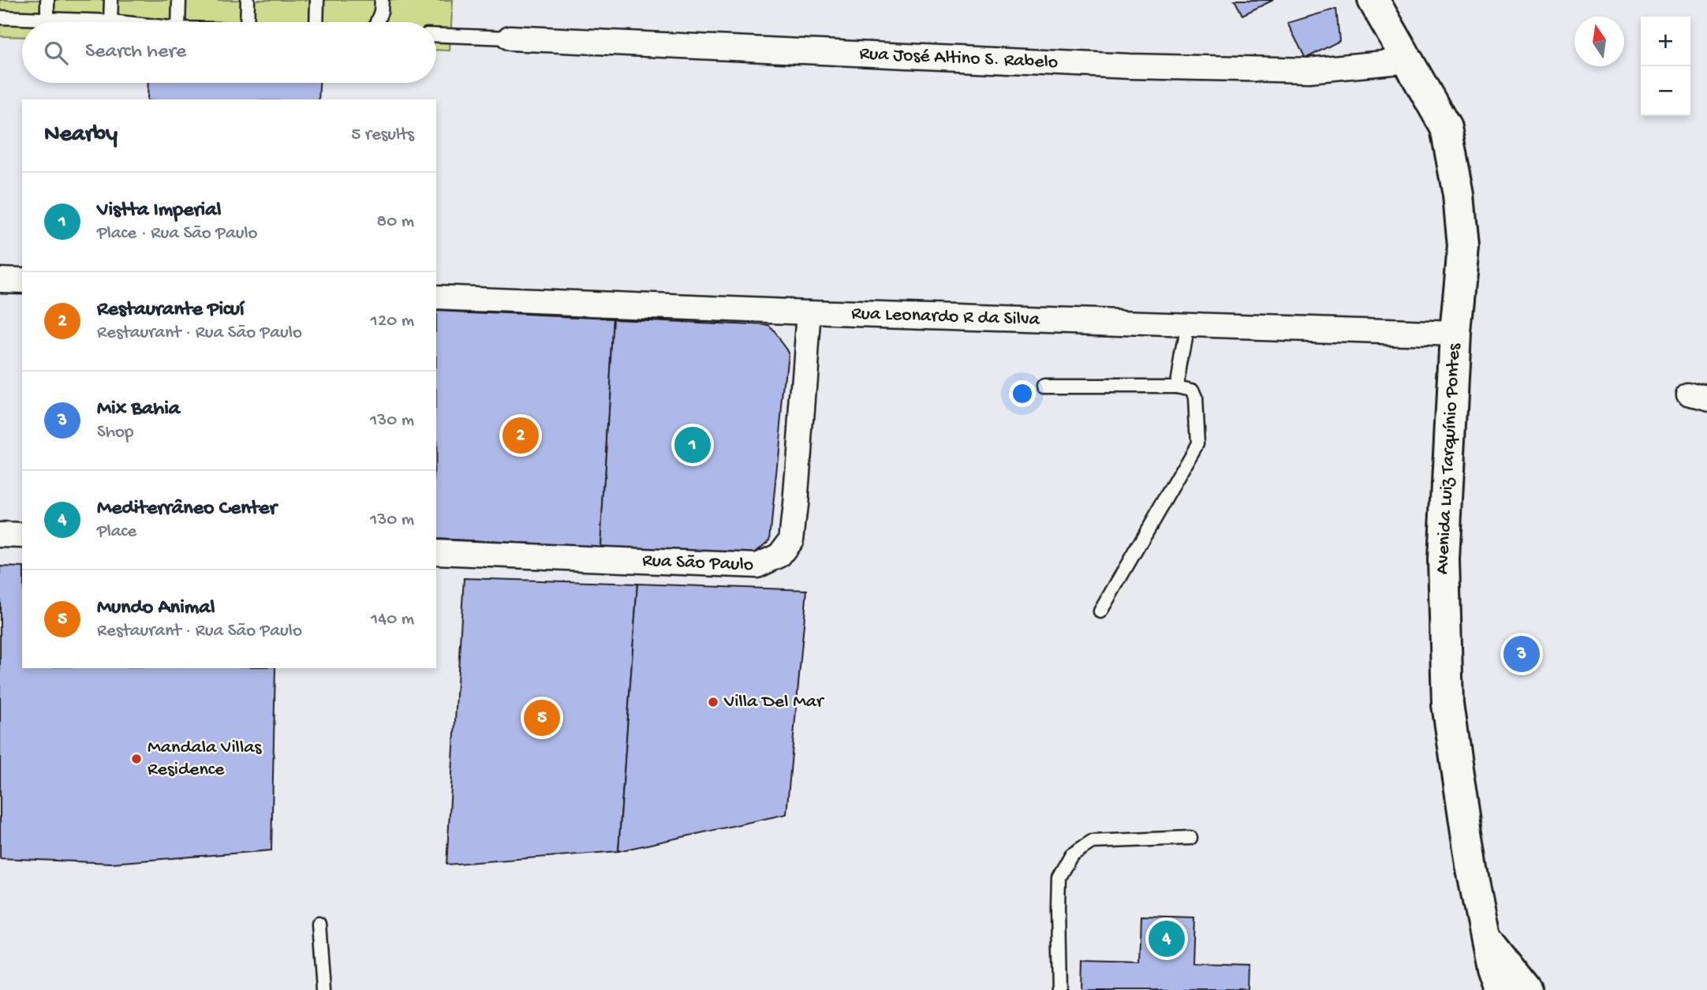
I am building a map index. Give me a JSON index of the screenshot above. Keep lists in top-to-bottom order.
{
  "streets": {
    "street": [
      "Rua José Altino S. Rabelo",
      "Rua Leonardo R da Silva",
      "Avenida Luiz Tarquínio Pontes",
      "Rua São Paulo"
    ]
  },
  "crossings": [
    ["Rua José Altino S. Rabelo", "Avenida Luiz Tarquínio Pontes"],
    ["Rua Leonardo R da Silva", "Avenida Luiz Tarquínio Pontes"],
    ["Rua Leonardo R da Silva", "Rua São Paulo"]
  ],
  "places": ["Villa Del Mar", "Mandala Villas Residence"],
  "north": "top",
  "page": {
    "map_buttons": ["+", "−"],
    "search": "Search here",
    "heading": ["Nearby", "5 results"],
    "list": [
      {
        "mark": "1",
        "name": "Vistta Imperial",
        "note": "Place · Rua São Paulo",
        "value": "80 m"
      },
      {
        "mark": "2",
        "name": "Restaurante Picuí",
        "note": "Restaurant · Rua São Paulo",
        "value": "120 m"
      },
      {
        "mark": "3",
        "name": "Mix Bahia",
        "note": "Shop",
        "value": "130 m"
      },
      {
        "mark": "4",
        "name": "Mediterrâneo Center",
        "note": "Place",
        "value": "130 m"
      },
      {
        "mark": "5",
        "name": "Mundo Animal",
        "note": "Restaurant · Rua São Paulo",
        "value": "140 m"
      }
    ],
    "pins": [
      "2",
      "1",
      "3",
      "5",
      "4"
    ]
  }
}
